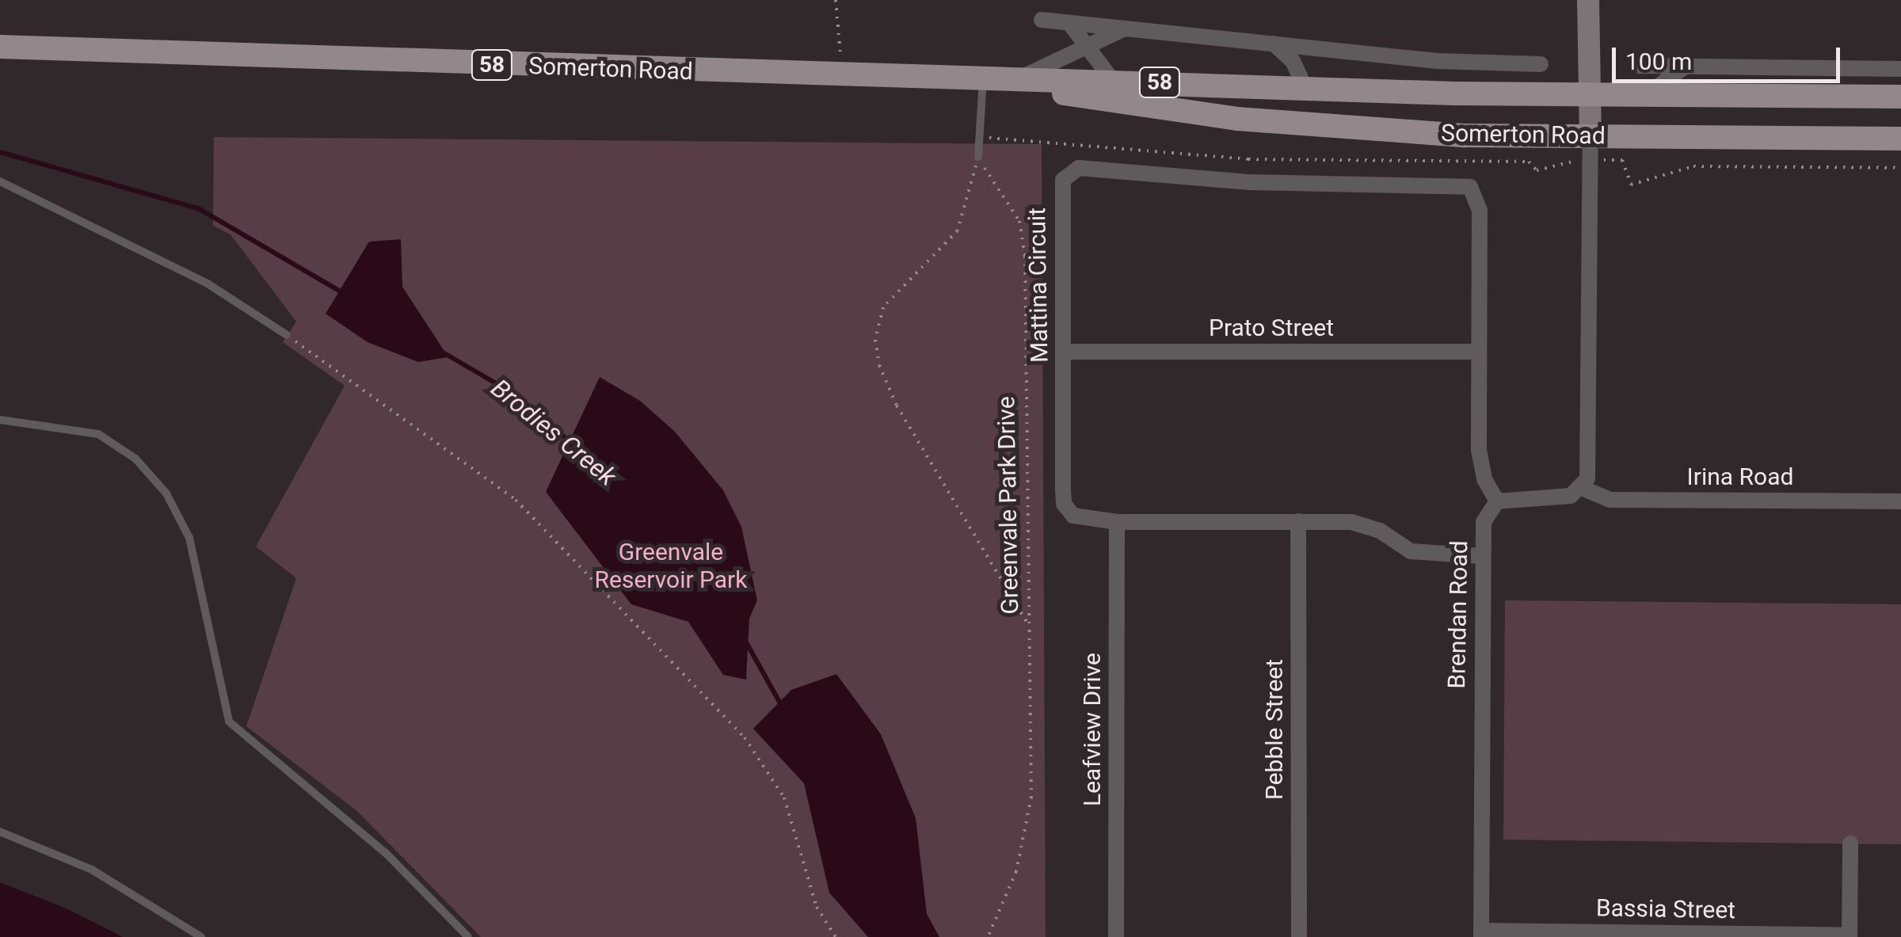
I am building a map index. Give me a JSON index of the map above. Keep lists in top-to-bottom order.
{
  "streets": {
    "main road": ["58", "Somerton Road"],
    "street": [
      "Mattina Circuit",
      "Prato Street",
      "Irina Road",
      "Brendan Road",
      "Leafview Drive",
      "Pebble Street",
      "Bassia Street"
    ],
    "path": ["Greenvale Park Drive"]
  },
  "crossings": [
    ["Mattina Circuit", "Prato Street"],
    ["Mattina Circuit", "Brendan Road"],
    ["Mattina Circuit", "Leafview Drive"],
    ["Mattina Circuit", "Pebble Street"],
    ["Brendan Road", "Bassia Street"]
  ],
  "water": ["Brodies Creek"],
  "parks": ["Greenvale Reservoir Park"],
  "scale_bar": "100 m"
}
